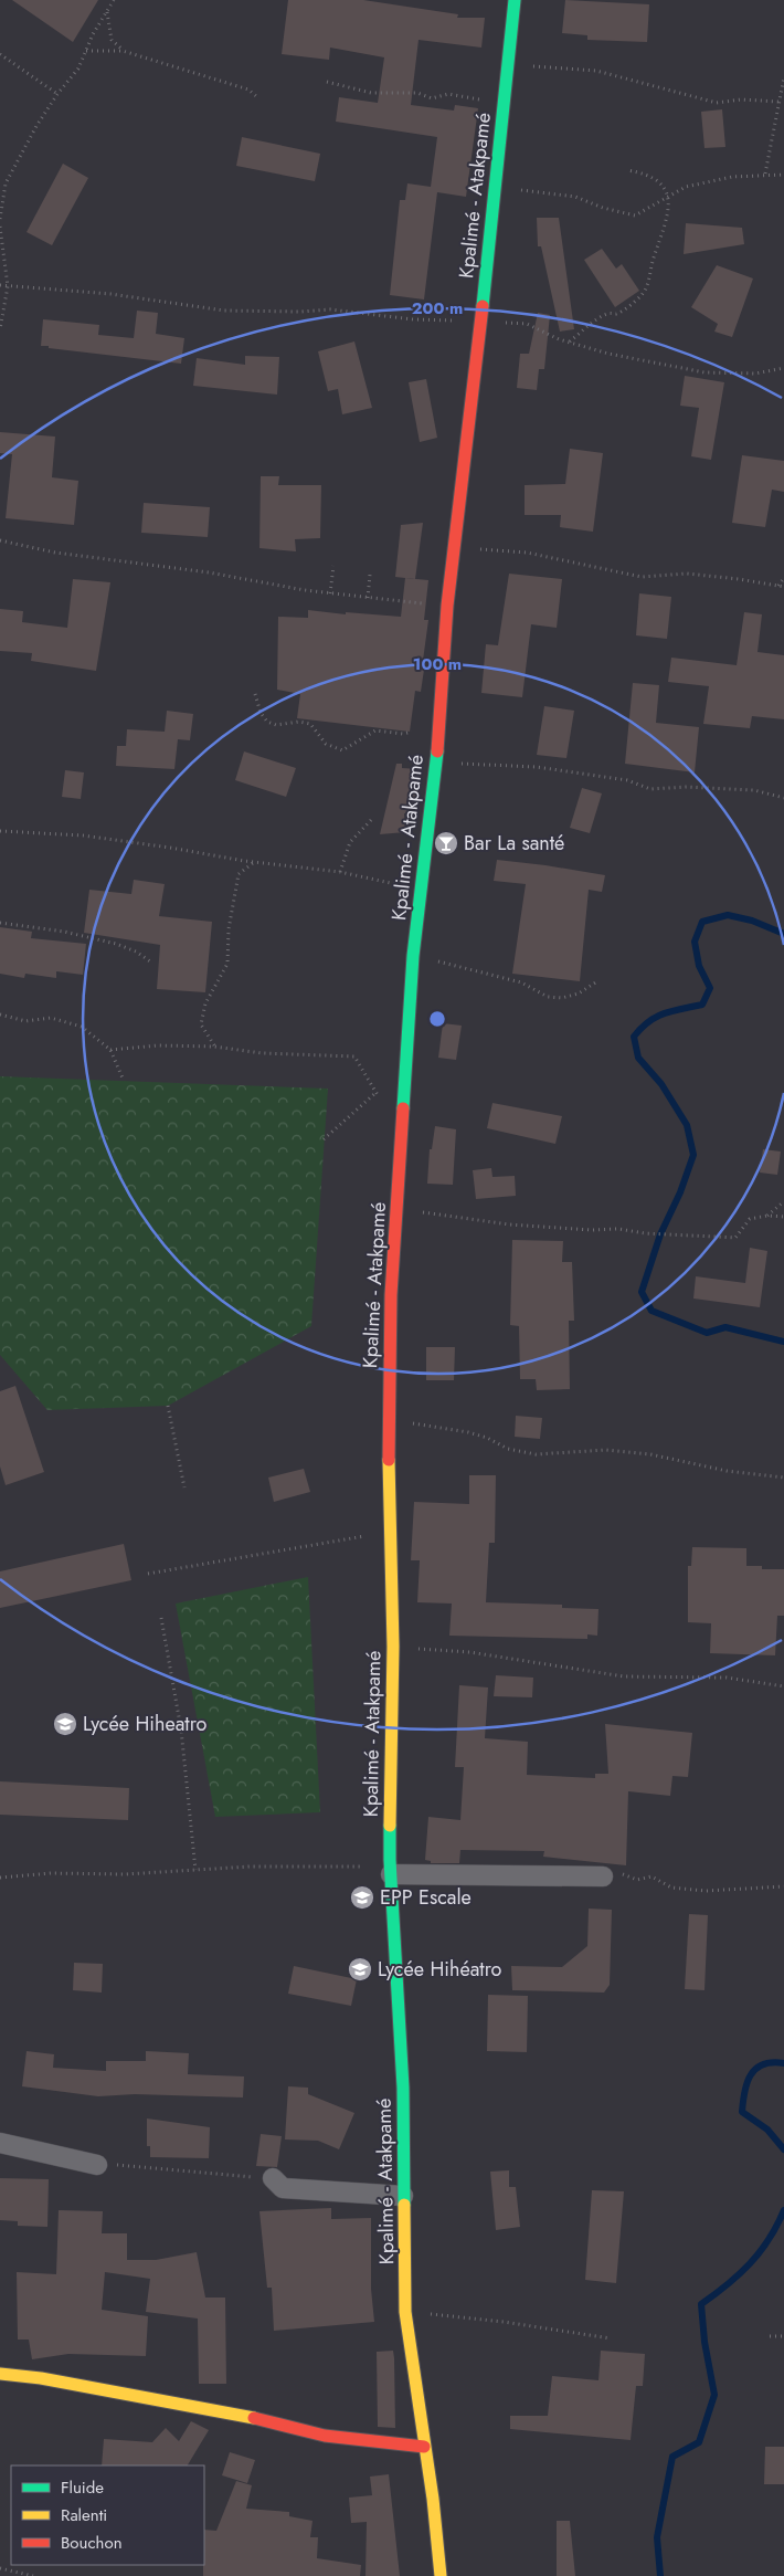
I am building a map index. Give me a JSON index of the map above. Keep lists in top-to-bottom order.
{
  "streets": {
    "main road": ["Kpalimé - Atakpamé"]
  },
  "places": {
    "bar": ["Bar La santé"],
    "school or university": ["Lycée Hiheatro", "EPP Escale", "Lycée Hihéatro"]
  },
  "legend": ["Fluide", "Ralenti", "Bouchon"],
  "rings": ["200 m", "100 m"]
}
